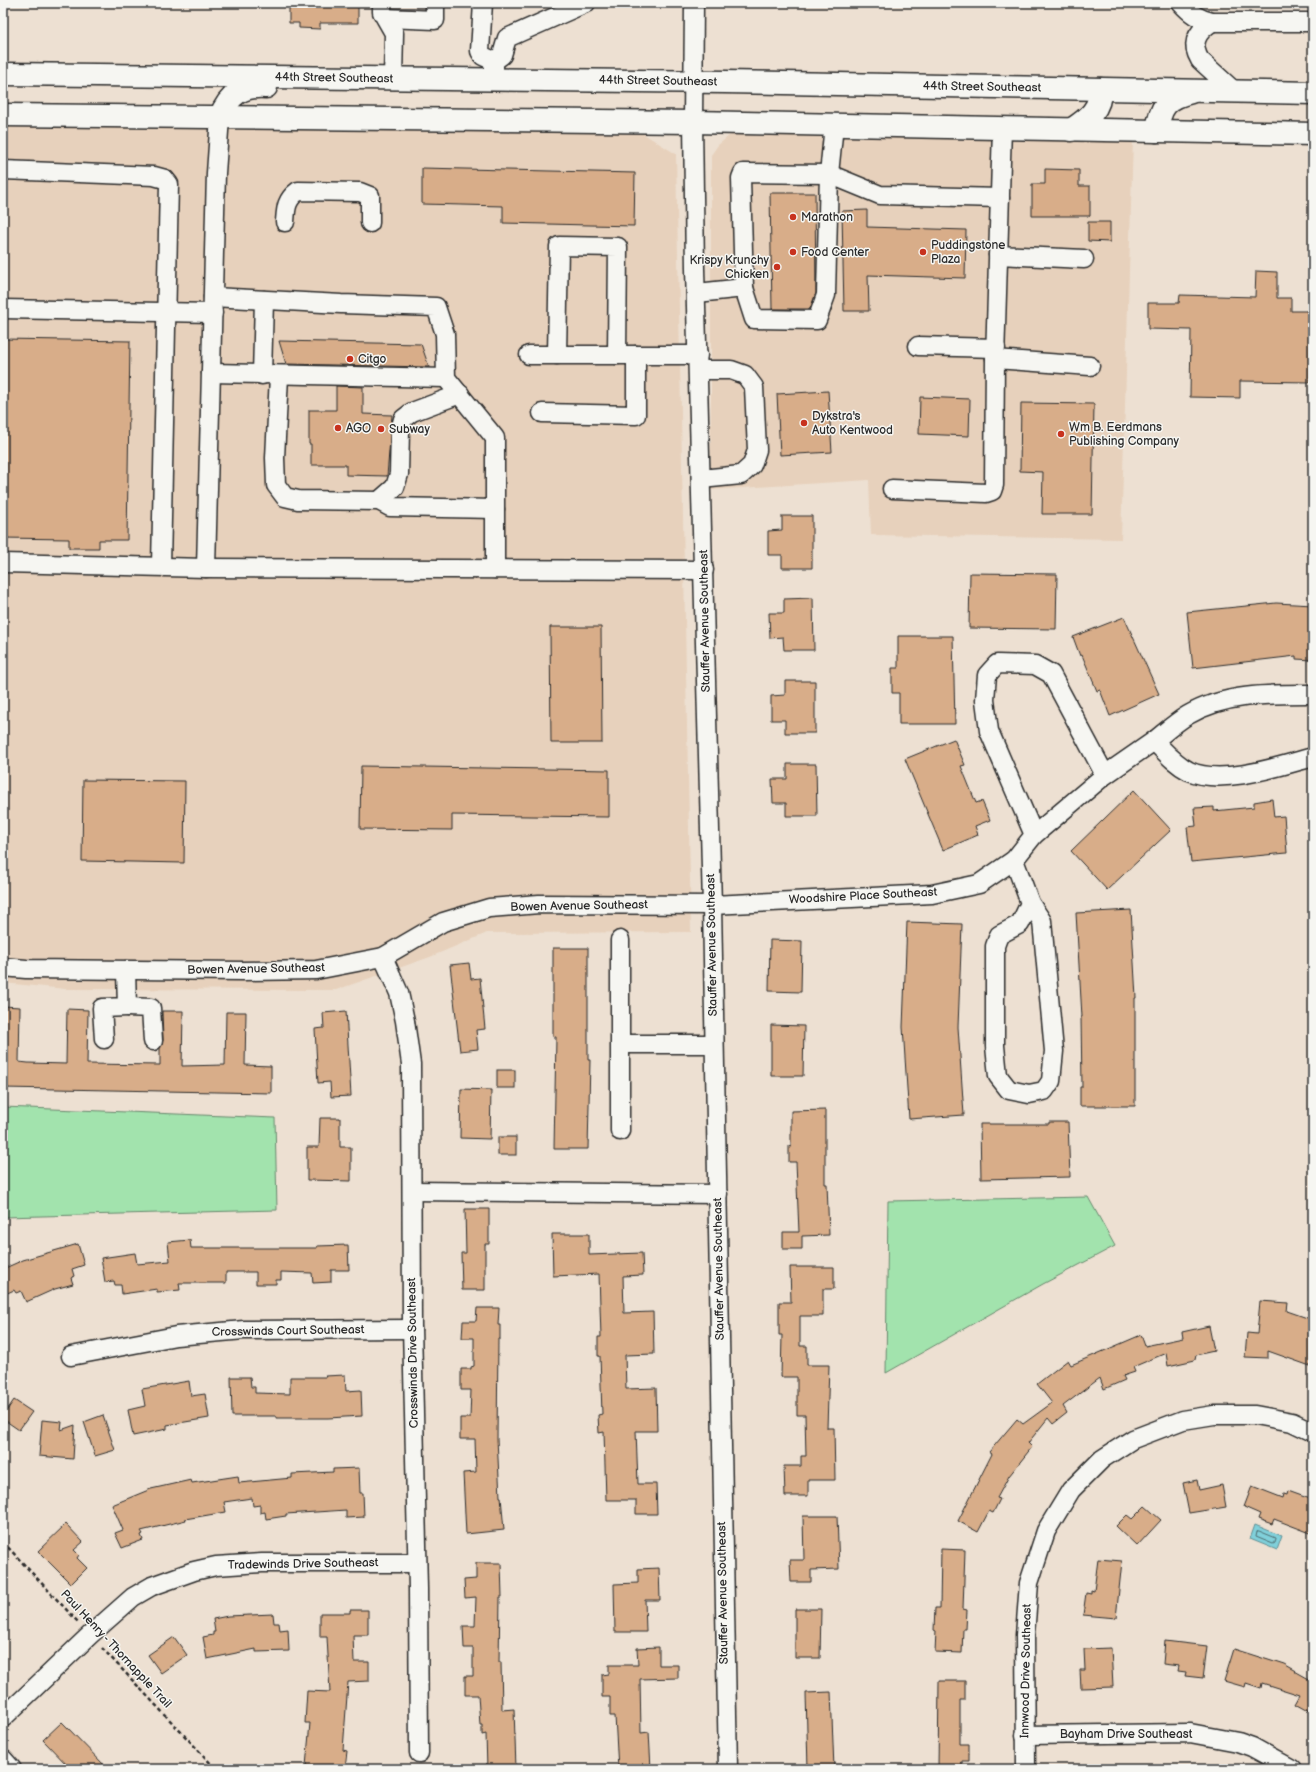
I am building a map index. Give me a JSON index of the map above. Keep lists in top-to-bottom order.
{
  "streets": {
    "main road": ["44th Street Southeast"],
    "street": [
      "Stauffer Avenue Southeast",
      "Woodshire Place Southeast",
      "Bowen Avenue Southeast",
      "Crosswinds Court Southeast",
      "Crosswinds Drive Southeast",
      "Tradewinds Drive Southeast",
      "Innwood Drive Southeast",
      "Bayham Drive Southeast"
    ],
    "path": ["Paul Henry - Thornapple Trail"]
  },
  "crossings": [
    ["44th Street Southeast", "Stauffer Avenue Southeast"],
    ["Stauffer Avenue Southeast", "Woodshire Place Southeast"],
    ["Stauffer Avenue Southeast", "Bowen Avenue Southeast"],
    ["Woodshire Place Southeast", "Bowen Avenue Southeast"],
    ["Bowen Avenue Southeast", "Crosswinds Drive Southeast"],
    ["Crosswinds Court Southeast", "Crosswinds Drive Southeast"],
    ["Crosswinds Drive Southeast", "Tradewinds Drive Southeast"],
    ["Tradewinds Drive Southeast", "Paul Henry - Thornapple Trail"],
    ["Innwood Drive Southeast", "Bayham Drive Southeast"]
  ],
  "places": [
    "Marathon",
    "Food Center",
    "Puddingstone Plaza",
    "Krispy Krunchy Chicken",
    "Citgo",
    "Dykstra's Auto Kentwood",
    "AGO",
    "Subway",
    "Wm B. Eerdmans Publishing Company"
  ]
}
